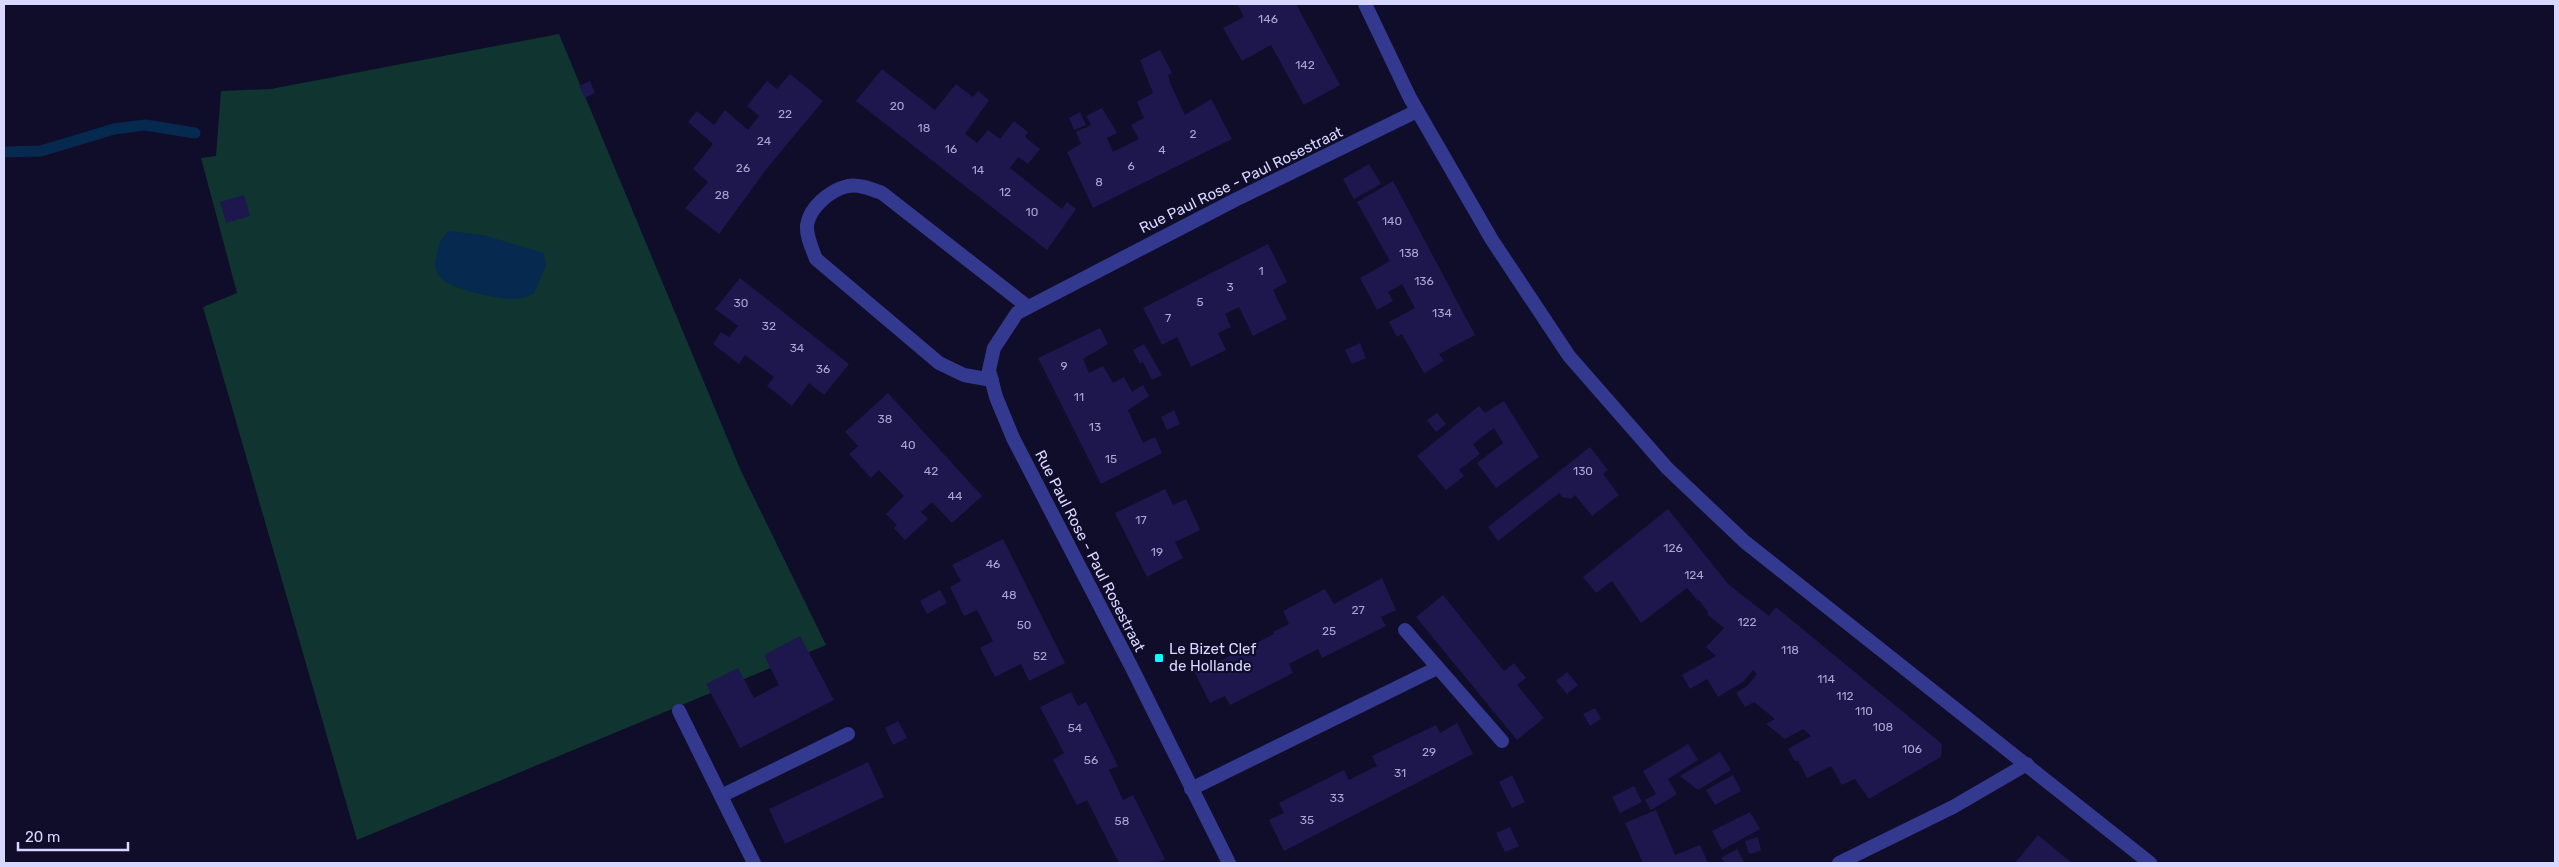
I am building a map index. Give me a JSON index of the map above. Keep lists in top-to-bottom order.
{
  "streets": {
    "street": ["Rue Paul Rose - Paul Rosestraat"]
  },
  "places": {
    "transit": ["Le Bizet Clef de Hollande"]
  },
  "house_numbers": [
    "146",
    "142",
    "20",
    "22",
    "18",
    "2",
    "24",
    "16",
    "4",
    "6",
    "26",
    "14",
    "8",
    "12",
    "28",
    "10",
    "140",
    "138",
    "1",
    "136",
    "3",
    "5",
    "30",
    "134",
    "7",
    "32",
    "34",
    "9",
    "36",
    "11",
    "38",
    "13",
    "40",
    "15",
    "42",
    "130",
    "44",
    "17",
    "126",
    "19",
    "46",
    "124",
    "48",
    "27",
    "122",
    "50",
    "25",
    "118",
    "52",
    "114",
    "112",
    "110",
    "108",
    "54",
    "106",
    "29",
    "56",
    "31",
    "33",
    "35",
    "58"
  ],
  "scale_bar": "20 m"
}
